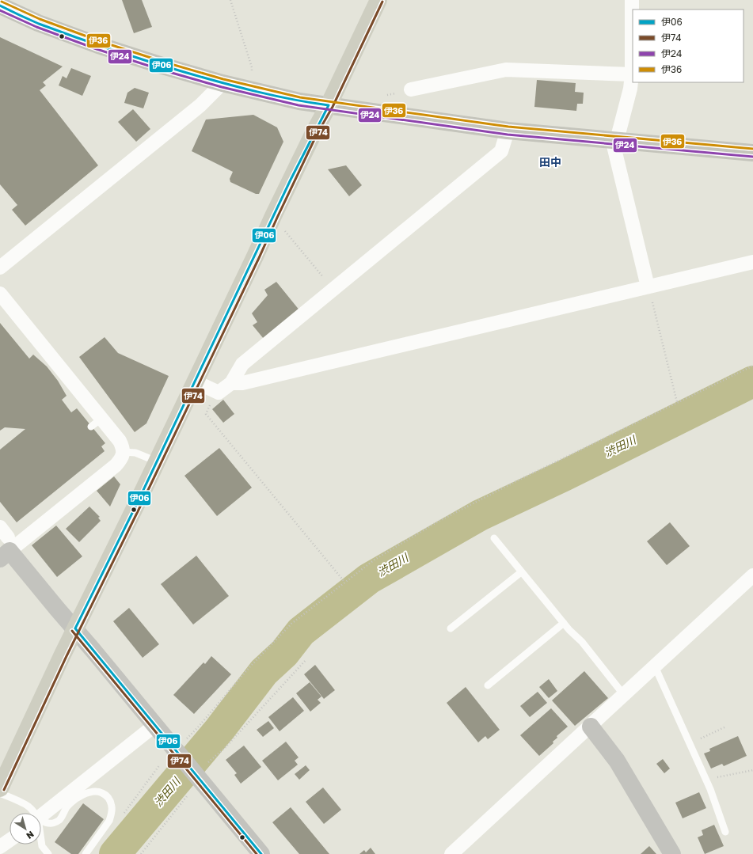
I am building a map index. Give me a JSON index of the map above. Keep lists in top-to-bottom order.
{
  "districts": ["田中"],
  "water": ["渋田川"],
  "lines": [
    "transit line 伊74",
    "transit line 伊36",
    "transit line 伊06",
    "transit line 伊24"
  ],
  "legend": [
    "伊06",
    "伊74",
    "伊24",
    "伊36"
  ],
  "north": "bottom right"
}
